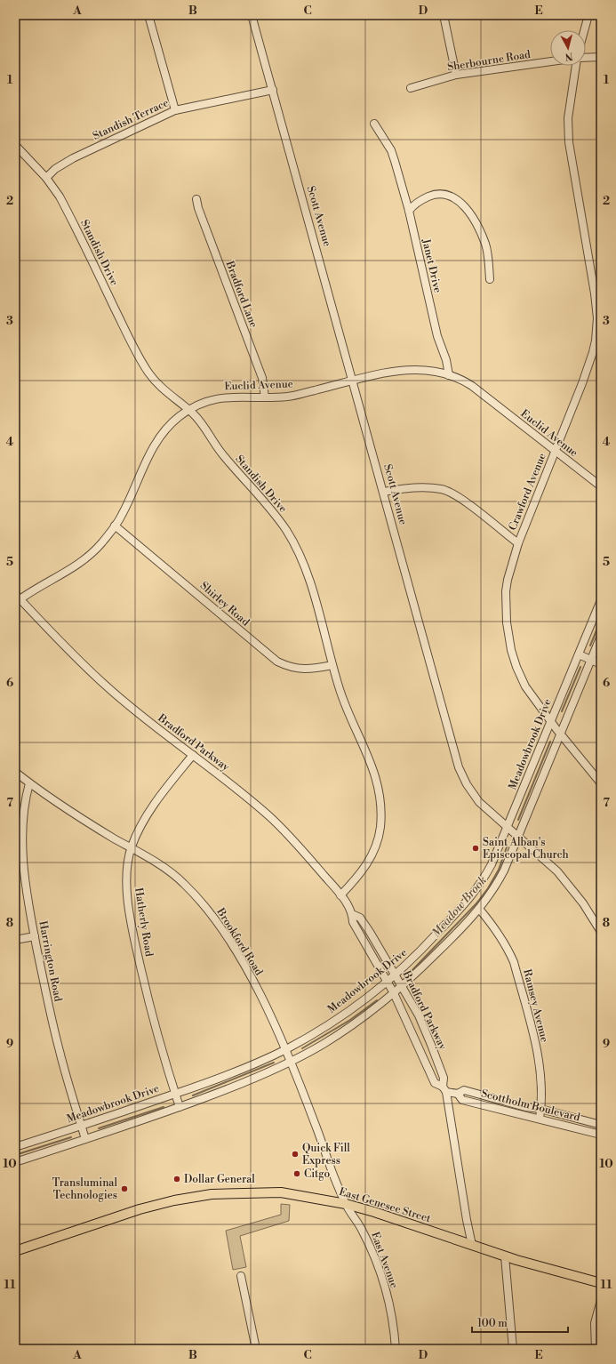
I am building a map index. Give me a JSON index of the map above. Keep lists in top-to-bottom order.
{
  "streets": {
    "main road": ["East Genesee Street"],
    "street": [
      "Sherbourne Road",
      "Standish Terrace",
      "Scott Avenue",
      "Standish Drive",
      "Janet Drive",
      "Bradford Lane",
      "Euclid Avenue",
      "Crawford Avenue",
      "Shirley Road",
      "Bradford Parkway",
      "Meadowbrook Drive",
      "Hatherly Road",
      "Brookford Road",
      "Harrington Road",
      "Ramsey Avenue",
      "Scottholm Boulevard",
      "East Avenue"
    ]
  },
  "crossings": [
    ["Standish Terrace", "Scott Avenue"],
    ["Standish Terrace", "Standish Drive"],
    ["Scott Avenue", "Euclid Avenue"],
    ["Scott Avenue", "Meadowbrook Drive"],
    ["Standish Drive", "Euclid Avenue"],
    ["Standish Drive", "Shirley Road"],
    ["Standish Drive", "Bradford Parkway"],
    ["Janet Drive", "Euclid Avenue"],
    ["Bradford Lane", "Euclid Avenue"],
    ["Euclid Avenue", "Crawford Avenue"],
    ["Euclid Avenue", "Shirley Road"],
    ["Euclid Avenue", "Bradford Parkway"],
    ["Crawford Avenue", "Meadowbrook Drive"],
    ["Bradford Parkway", "Meadowbrook Drive"],
    ["Bradford Parkway", "Hatherly Road"],
    ["Bradford Parkway", "Scottholm Boulevard"],
    ["Bradford Parkway", "East Genesee Street"],
    ["Meadowbrook Drive", "Hatherly Road"],
    ["Meadowbrook Drive", "Brookford Road"],
    ["Meadowbrook Drive", "Harrington Road"],
    ["Hatherly Road", "Brookford Road"],
    ["Brookford Road", "Harrington Road"],
    ["Brookford Road", "East Genesee Street"],
    ["Brookford Road", "East Avenue"],
    ["Ramsey Avenue", "Scottholm Boulevard"],
    ["East Genesee Street", "East Avenue"]
  ],
  "water": ["Meadow Brook"],
  "places": [
    "Saint Alban's Episcopal Church",
    "Quick Fill Express",
    "Citgo",
    "Dollar General",
    "Transluminal Technologies"
  ],
  "scale_bar": "100 m",
  "north": "bottom",
  "grid": {
    "columns": [
      "A",
      "B",
      "C",
      "D",
      "E"
    ],
    "rows": [
      "1",
      "2",
      "3",
      "4",
      "5",
      "6",
      "7",
      "8",
      "9",
      "10",
      "11"
    ]
  }
}
